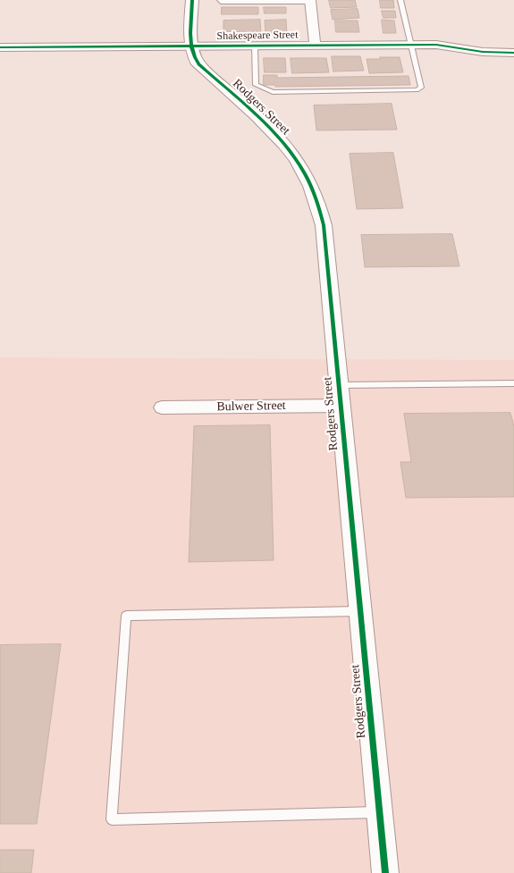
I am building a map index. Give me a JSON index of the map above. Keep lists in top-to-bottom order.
{
  "streets": {
    "street": ["Shakespeare Street", "Rodgers Street", "Bulwer Street"]
  },
  "crossings": [
    ["Shakespeare Street", "Rodgers Street"],
    ["Rodgers Street", "Bulwer Street"]
  ]
}
